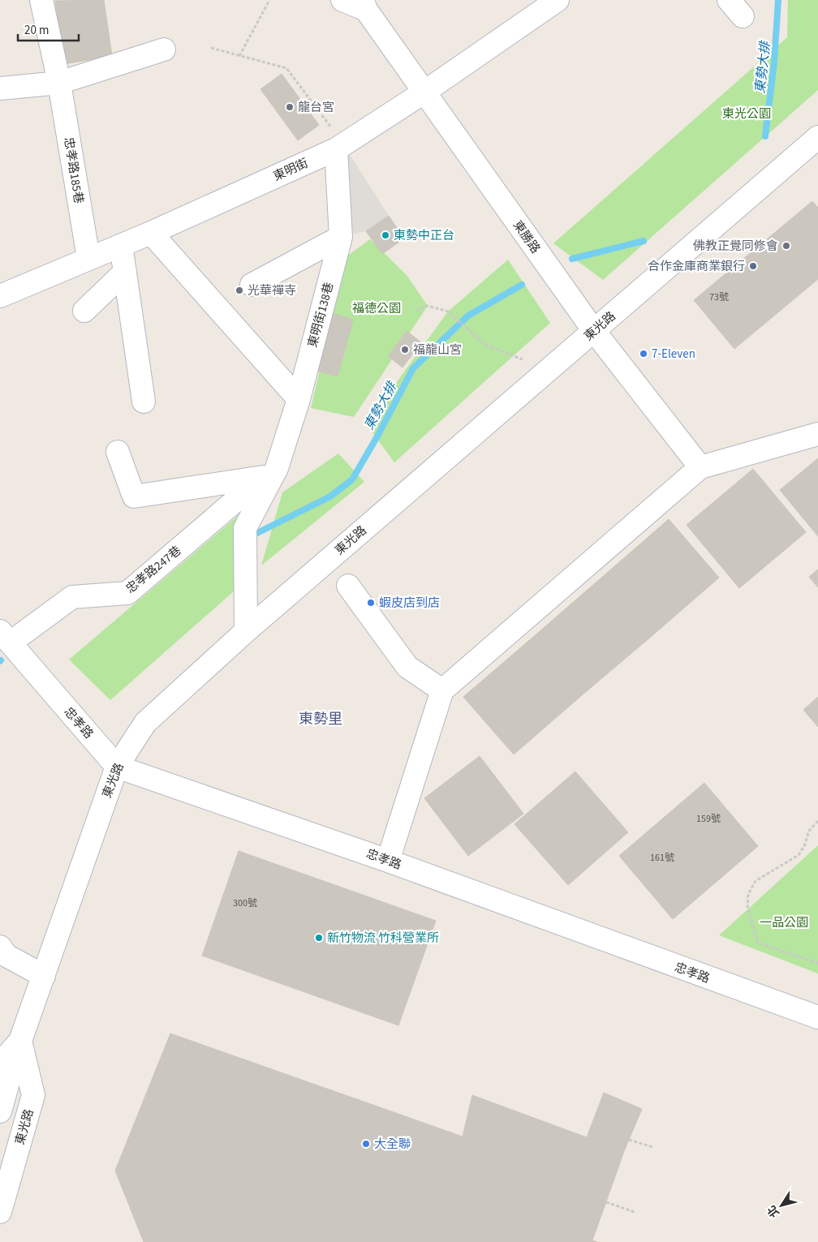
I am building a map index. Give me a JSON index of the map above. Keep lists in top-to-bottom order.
{
  "streets": {
    "street": [
      "東明街",
      "忠孝路185巷",
      "東勝路",
      "東明街138巷",
      "東光路",
      "忠孝路247巷",
      "忠孝路"
    ]
  },
  "crossings": [
    ["東明街", "忠孝路185巷"],
    ["東明街", "東勝路"],
    ["東明街", "東明街138巷"],
    ["東勝路", "東光路"],
    ["東明街138巷", "東光路"],
    ["東明街138巷", "忠孝路247巷"],
    ["東光路", "忠孝路"],
    ["忠孝路247巷", "忠孝路"]
  ],
  "districts": ["東勢里"],
  "water": ["東勢大排"],
  "parks": ["東光公園", "福德公園", "一品公園"],
  "places": [
    "龍台宮",
    "東勢中正台",
    "佛教正覺同修會",
    "合作金庫商業銀行",
    "光華禪寺",
    "福龍山宮",
    "7-Eleven",
    "蝦皮店到店",
    "新竹物流 竹科營業所",
    "大全聯"
  ],
  "house_numbers": [
    "73號",
    "159號",
    "161號",
    "300號"
  ],
  "scale_bar": "20 m",
  "north": "bottom left"
}
